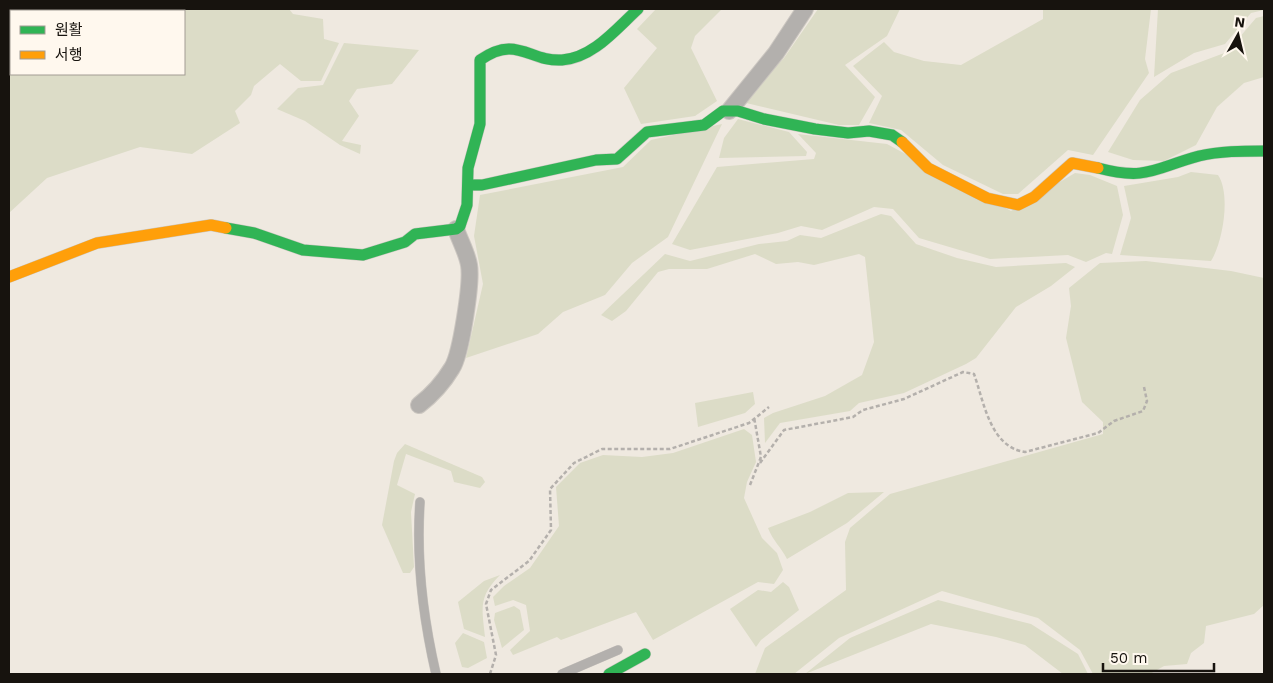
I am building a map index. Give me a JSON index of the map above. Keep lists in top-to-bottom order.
{
  "legend": ["원활", "서행"],
  "scale_bar": "50 m",
  "north": "top"
}
